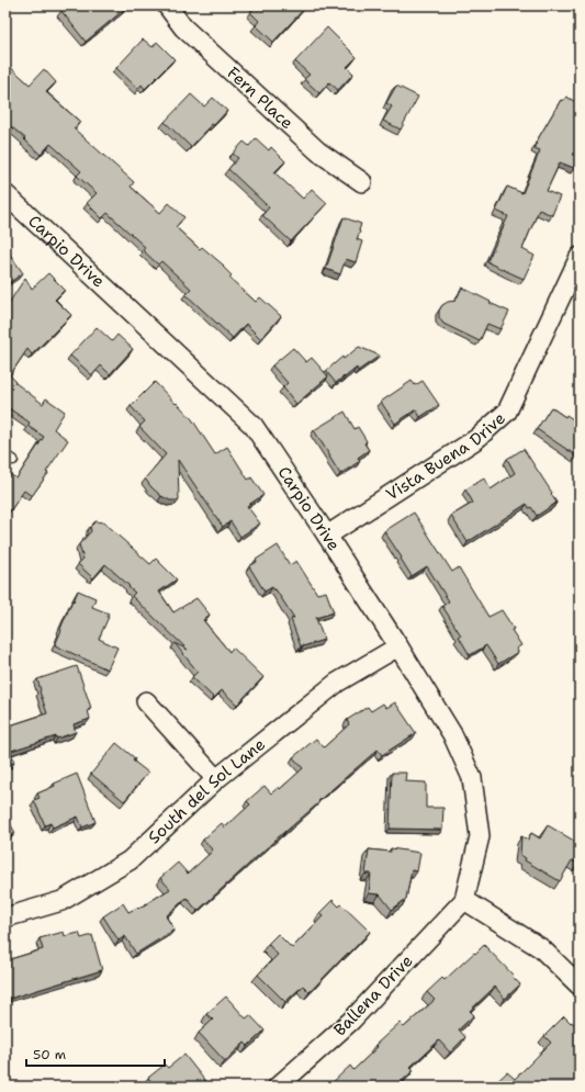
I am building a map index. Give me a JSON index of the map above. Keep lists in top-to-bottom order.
{
  "streets": {
    "street": [
      "Fern Place",
      "Carpio Drive",
      "Vista Buena Drive",
      "South del Sol Lane",
      "Ballena Drive"
    ]
  },
  "crossings": [
    ["Carpio Drive", "Vista Buena Drive"],
    ["Carpio Drive", "South del Sol Lane"],
    ["Carpio Drive", "Ballena Drive"]
  ],
  "scale_bar": "50 m"
}
